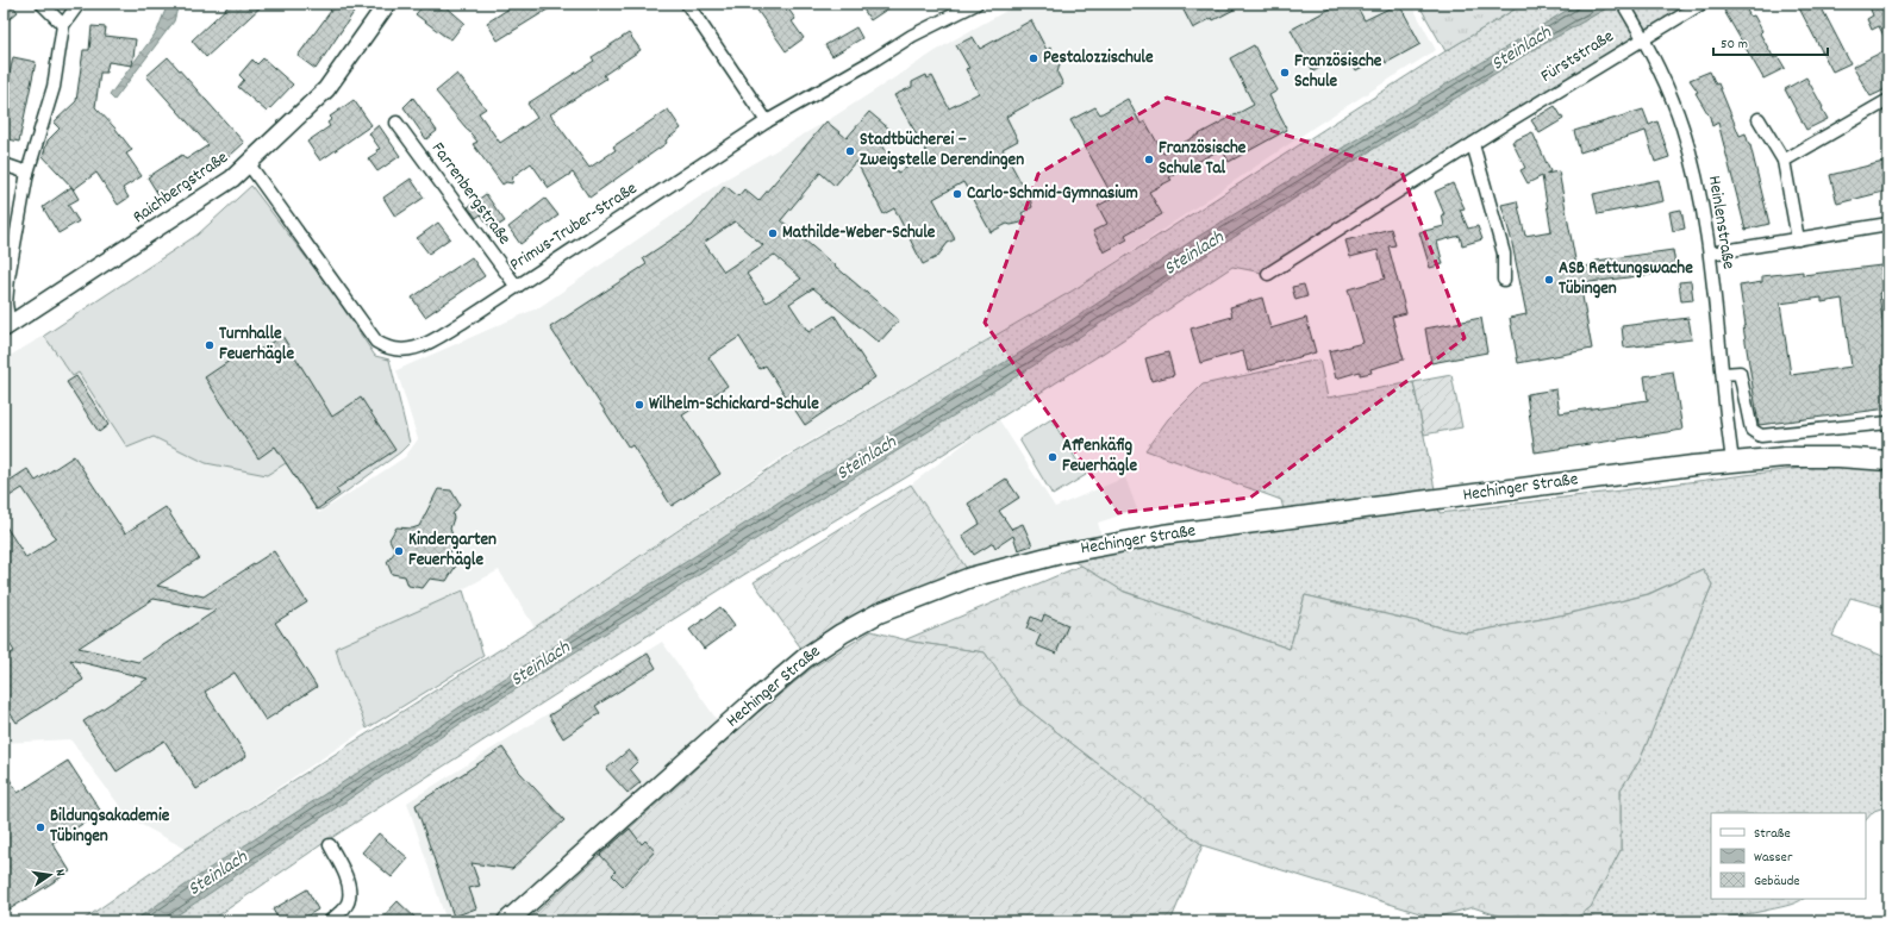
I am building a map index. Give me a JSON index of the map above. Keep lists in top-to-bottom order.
{
  "streets": {
    "main road": ["Hechinger Straße"],
    "street": [
      "Fürststraße",
      "Raichbergstraße",
      "Farrenbergstraße",
      "Heinlenstraße",
      "Primus-Truber-Straße"
    ]
  },
  "crossings": [
    ["Fürststraße", "Heinlenstraße"],
    ["Raichbergstraße", "Primus-Truber-Straße"],
    ["Farrenbergstraße", "Primus-Truber-Straße"],
    ["Heinlenstraße", "Hechinger Straße"]
  ],
  "water": ["Steinlach"],
  "places": [
    "Pestalozzischule",
    "Französische Schule",
    "Stadtbücherei – Zweigstelle Derendingen",
    "Französische Schule Tal",
    "Carlo-Schmid-Gymnasium",
    "Mathilde-Weber-Schule",
    "ASB Rettungswache Tübingen",
    "Turnhalle Feuerhägle",
    "Wilhelm-Schickard-Schule",
    "Affenkäfig Feuerhägle",
    "Kindergarten Feuerhägle",
    "Bildungsakademie Tübingen"
  ],
  "legend": ["Straße", "Wasser", "Gebäude"],
  "scale_bar": "50 m",
  "north": "right"
}
